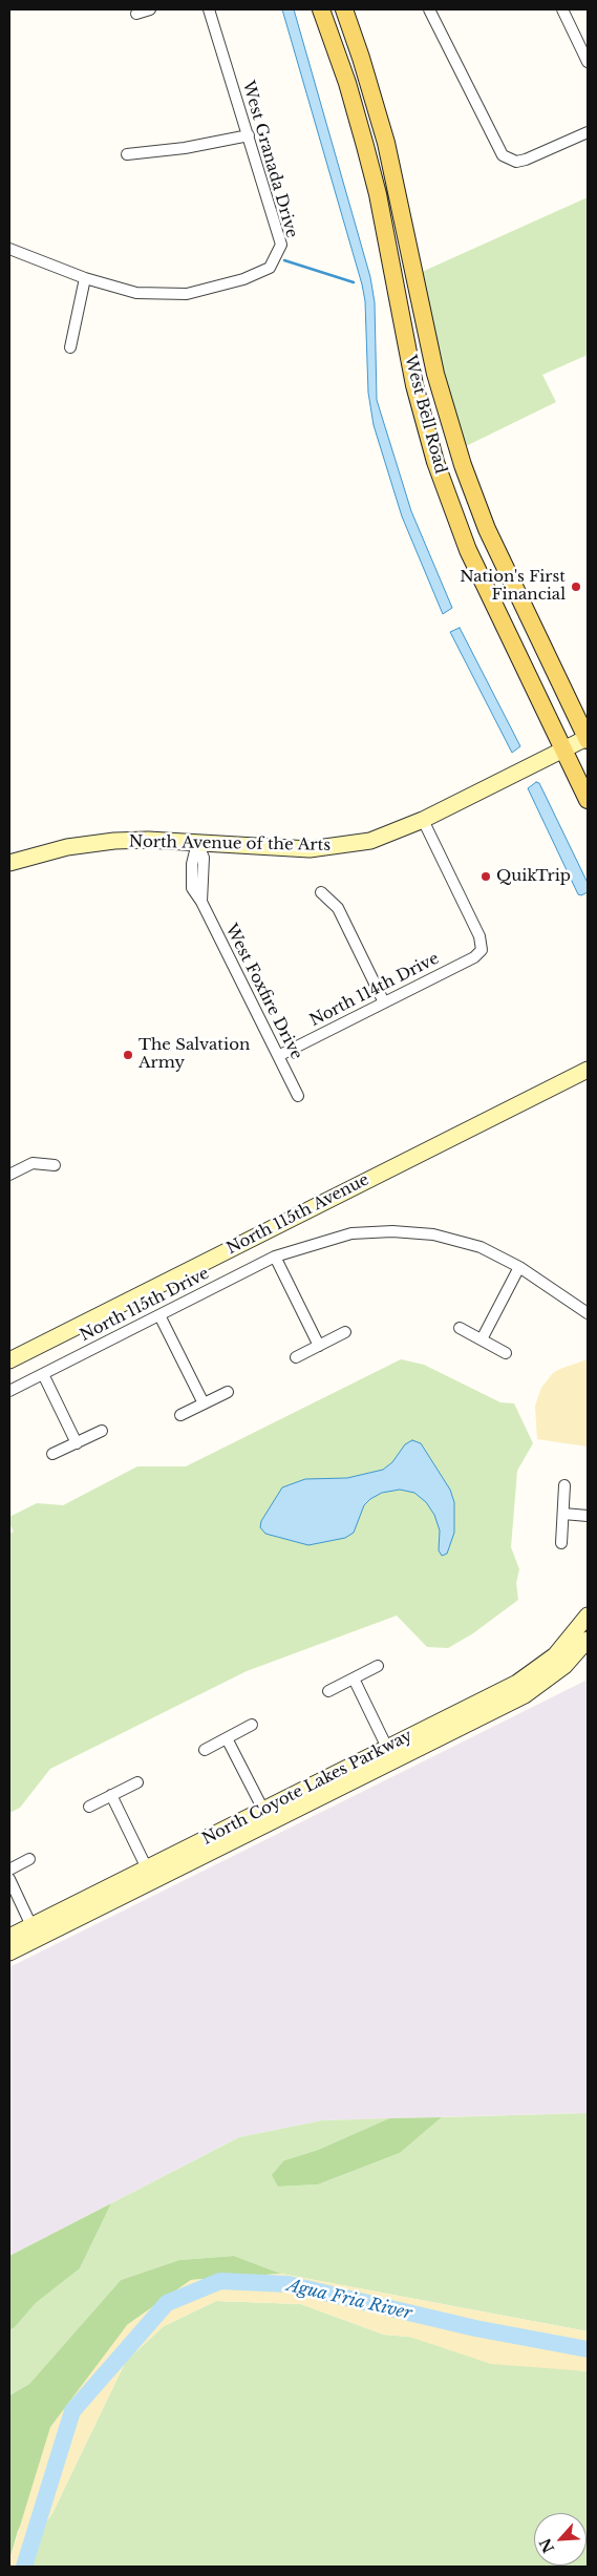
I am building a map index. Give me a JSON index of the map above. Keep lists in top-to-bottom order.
{
  "streets": {
    "main road": ["West Bell Road"],
    "street": [
      "West Granada Drive",
      "North Avenue of the Arts",
      "North 114th Drive",
      "West Foxfire Drive",
      "North 115th Avenue",
      "North 115th Drive",
      "North Coyote Lakes Parkway"
    ]
  },
  "crossings": [
    ["West Bell Road", "North Avenue of the Arts"],
    ["North Avenue of the Arts", "North 114th Drive"],
    ["North Avenue of the Arts", "West Foxfire Drive"],
    ["North 114th Drive", "West Foxfire Drive"]
  ],
  "water": ["Agua Fria River"],
  "places": ["Nation's First Financial", "QuikTrip", "The Salvation Army"],
  "north": "bottom left"
}
